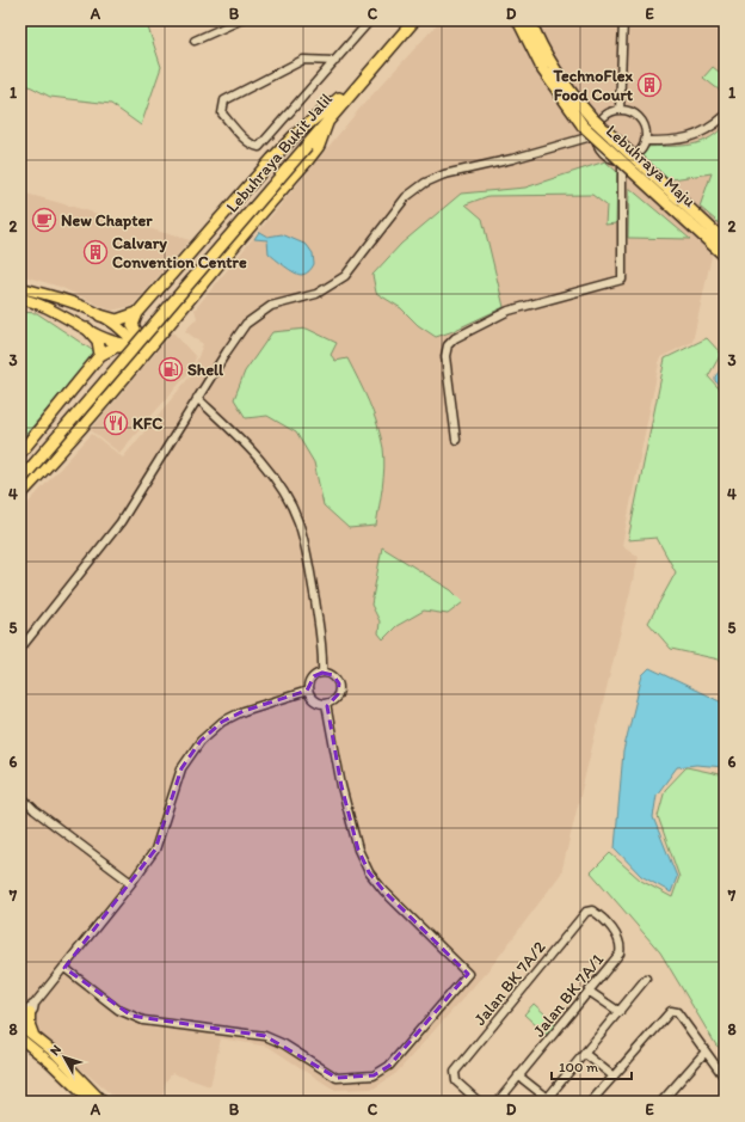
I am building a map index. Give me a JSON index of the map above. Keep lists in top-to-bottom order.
{
  "streets": {
    "highway": ["Lebuhraya Bukit Jalil", "Lebuhraya Maju"],
    "street": ["Jalan BK 7A/2", "Jalan BK 7A/1"]
  },
  "crossings": [
    ["Jalan BK 7A/2", "Jalan BK 7A/1"]
  ],
  "places": {
    "building": ["TechnoFlex Food Court", "Calvary Convention Centre"],
    "cafe": ["New Chapter"],
    "fuel station": ["Shell"],
    "restaurant": ["KFC"]
  },
  "scale_bar": "100 m",
  "north": "top left",
  "grid": {
    "columns": [
      "A",
      "B",
      "C",
      "D",
      "E"
    ],
    "rows": [
      "1",
      "2",
      "3",
      "4",
      "5",
      "6",
      "7",
      "8"
    ]
  }
}
